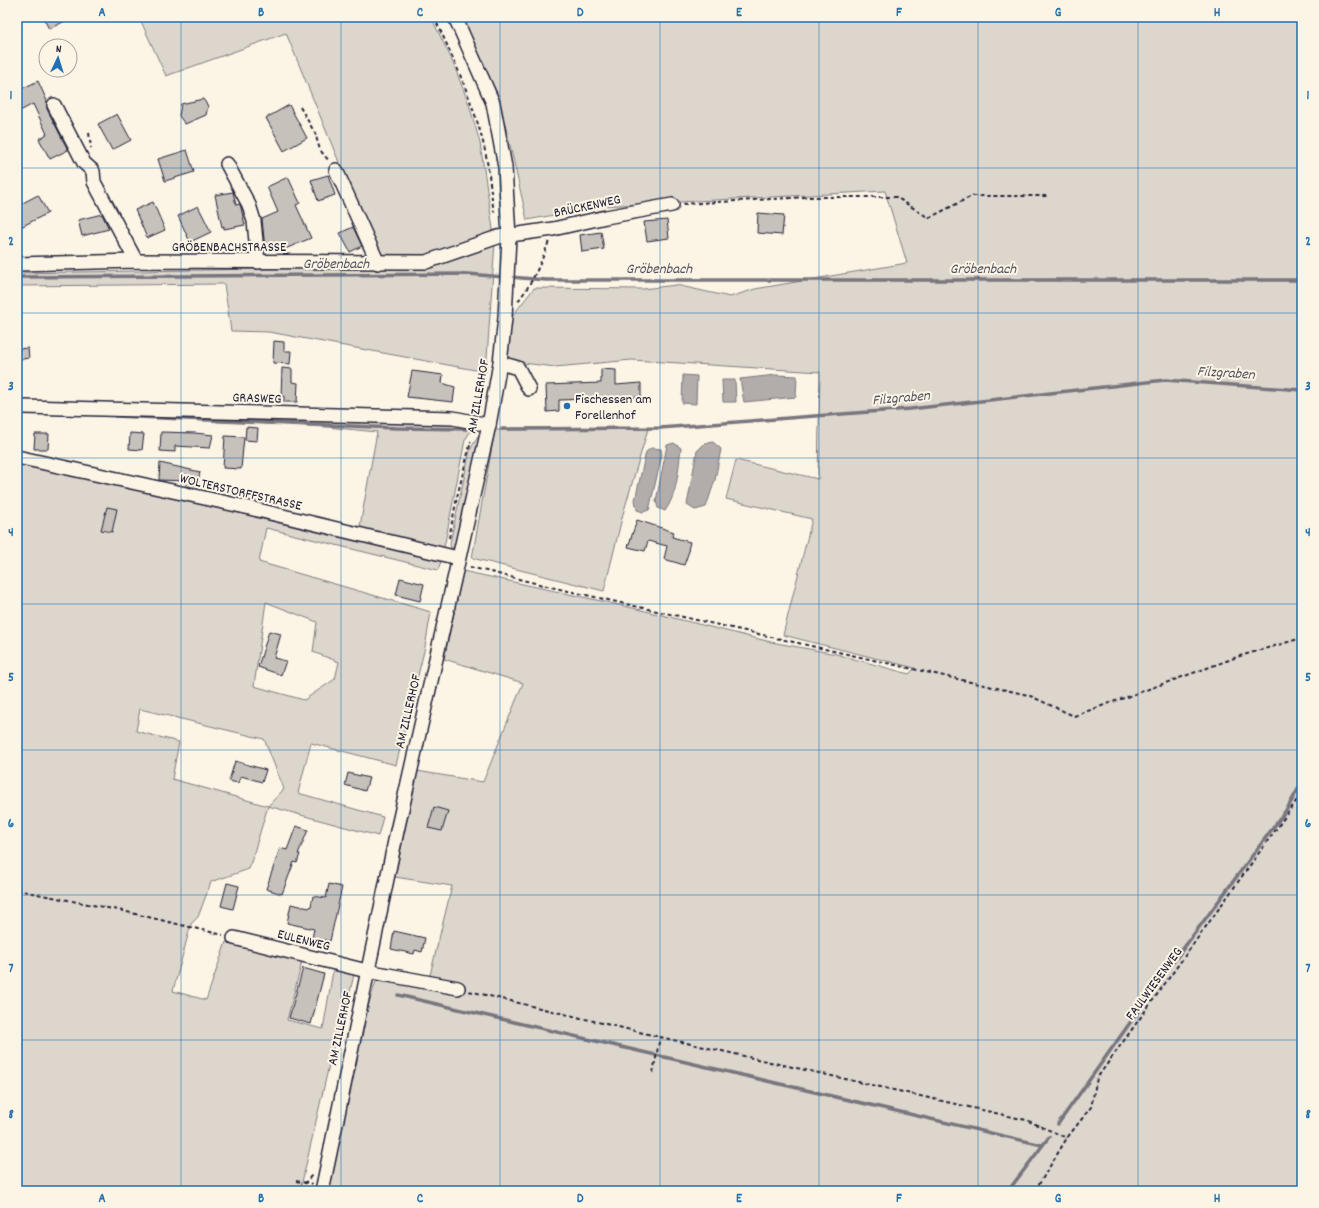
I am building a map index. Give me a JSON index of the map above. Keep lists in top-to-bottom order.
{
  "streets": {
    "street": [
      "BRÜCKENWEG",
      "GRÖBENBACHSTRASSE",
      "AM ZILLERHOF",
      "GRASWEG",
      "WOLTERSTORFFSTRASSE",
      "EULENWEG"
    ],
    "path": ["FAULWIESENWEG"]
  },
  "crossings": [
    ["BRÜCKENWEG", "GRÖBENBACHSTRASSE"],
    ["BRÜCKENWEG", "AM ZILLERHOF"],
    ["GRÖBENBACHSTRASSE", "AM ZILLERHOF"],
    ["AM ZILLERHOF", "GRASWEG"],
    ["AM ZILLERHOF", "WOLTERSTORFFSTRASSE"],
    ["AM ZILLERHOF", "EULENWEG"]
  ],
  "water": ["Gröbenbach", "Filzgraben"],
  "places": ["Fischessen am Forellenhof"],
  "north": "top",
  "grid": {
    "columns": [
      "A",
      "B",
      "C",
      "D",
      "E",
      "F",
      "G",
      "H"
    ],
    "rows": [
      "1",
      "2",
      "3",
      "4",
      "5",
      "6",
      "7",
      "8"
    ]
  }
}
